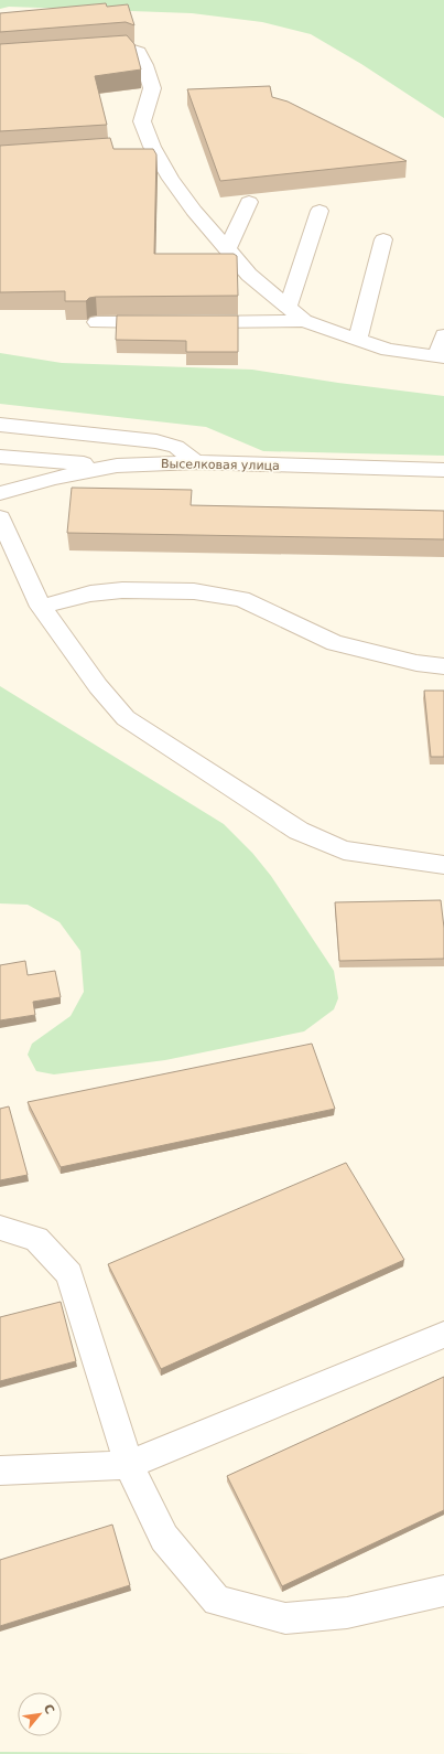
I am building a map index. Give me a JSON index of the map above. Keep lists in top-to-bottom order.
{
  "streets": {
    "street": ["Выселковая улица"]
  },
  "north": "top right"
}
